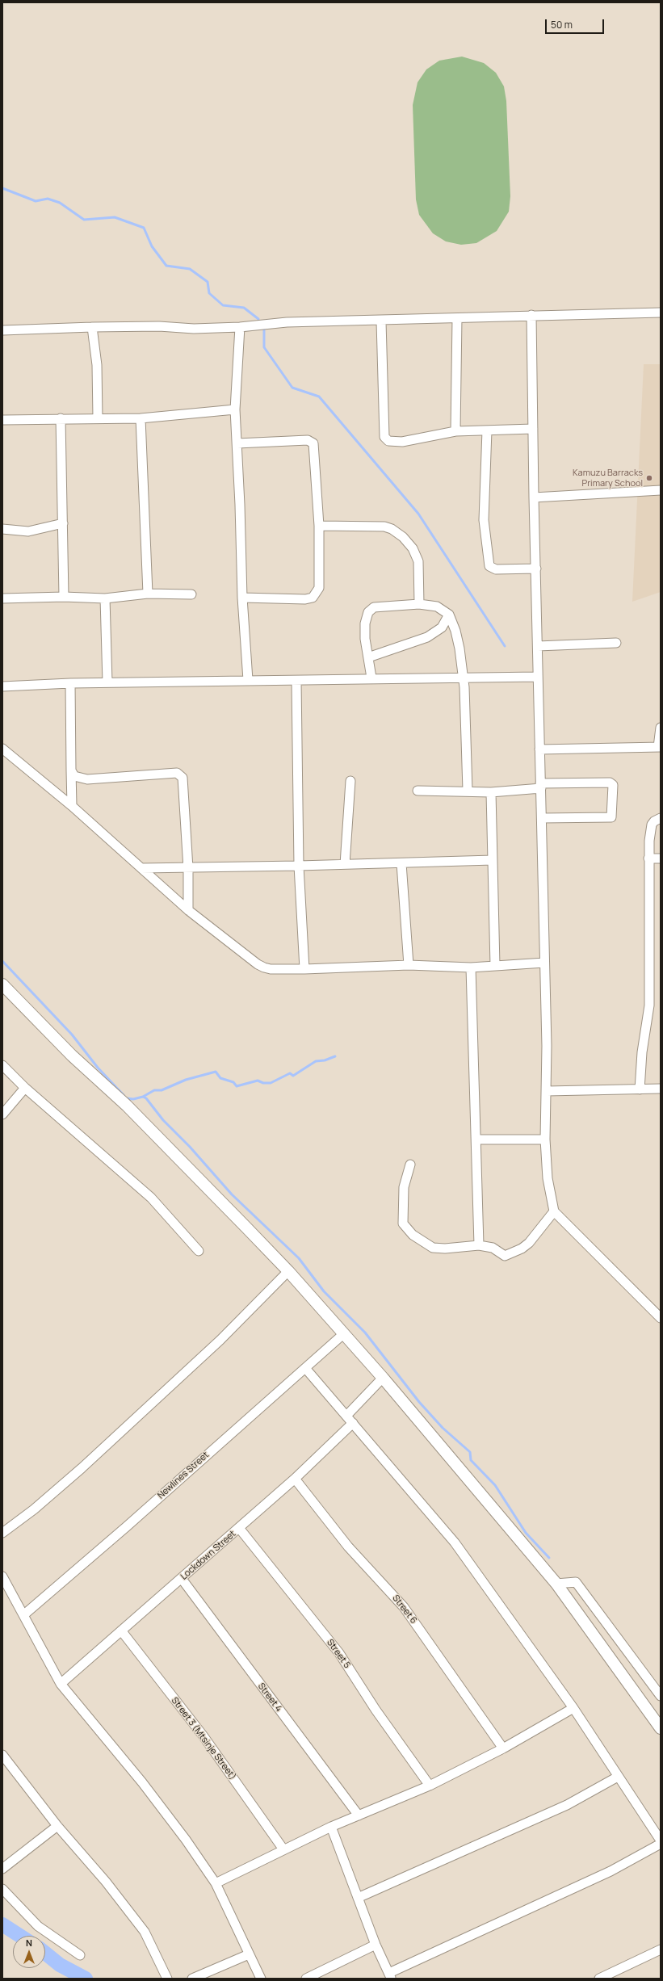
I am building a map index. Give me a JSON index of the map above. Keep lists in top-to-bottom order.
{
  "streets": {
    "street": [
      "Newlines Street",
      "Lockdown Street",
      "Street 6",
      "Street 5",
      "Street 4",
      "Street 3 (Mtsinje Street)"
    ]
  },
  "crossings": [
    ["Lockdown Street", "Street 6"],
    ["Lockdown Street", "Street 5"],
    ["Lockdown Street", "Street 4"],
    ["Lockdown Street", "Street 3 (Mtsinje Street)"]
  ],
  "places": ["Kamuzu Barracks Primary School"],
  "scale_bar": "50 m",
  "north": "top"
}
